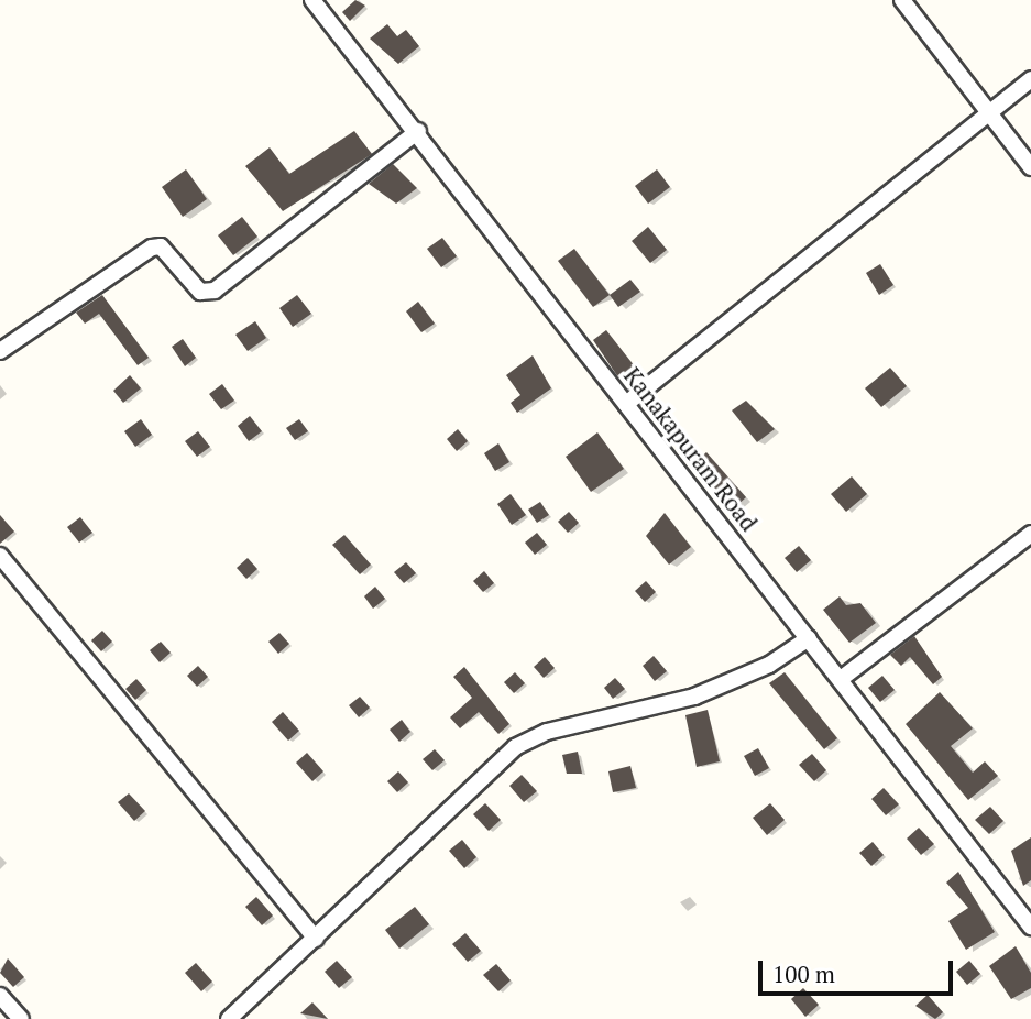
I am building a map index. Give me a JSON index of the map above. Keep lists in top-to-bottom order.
{
  "streets": {
    "street": ["Kanakapuram Road"]
  },
  "scale_bar": "100 m"
}
